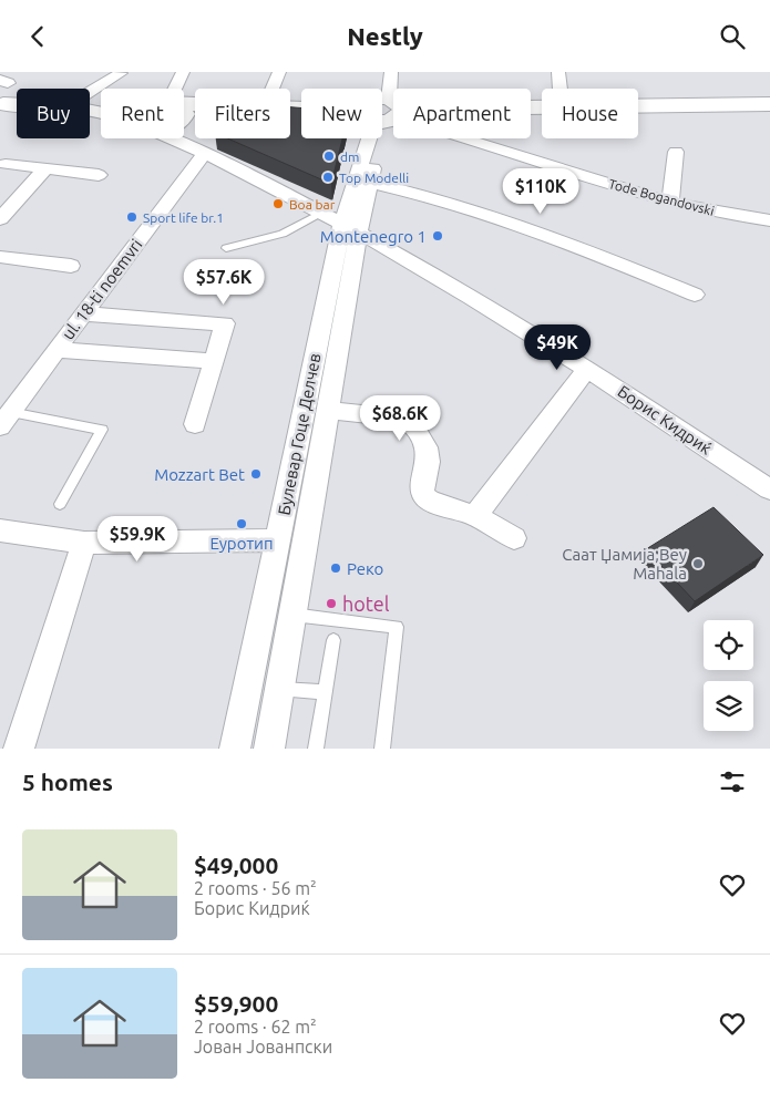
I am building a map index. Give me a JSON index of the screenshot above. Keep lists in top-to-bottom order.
{
  "streets": {
    "street": [
      "Tode Bogandovski",
      "ul. 18-ti noemvri",
      "Борис Кидриќ",
      "Булевар Гоце Делчев"
    ]
  },
  "crossings": [
    ["Tode Bogandovski", "Булевар Гоце Делчев"],
    ["ul. 18-ti noemvri", "Борис Кидриќ"],
    ["Борис Кидриќ", "Булевар Гоце Делчев"]
  ],
  "places": [
    "dm",
    "Top Modelli",
    "Boa bar",
    "Sport life br.1",
    "Montenegro 1",
    "Mozzart Bet",
    "Еуротип",
    "Саат Џамија;Bey Mahala",
    "Реко",
    "hotel"
  ],
  "page": {
    "header": "Nestly",
    "chip": [
      "Buy",
      "Rent",
      "Filters",
      "New",
      "Apartment",
      "House"
    ],
    "price": [
      "$110K",
      "$57.6K",
      "$49K",
      "$68.6K",
      "$59.9K"
    ],
    "heading": "5 homes",
    "list": [
      {
        "name": "$49,000",
        "note": "2 rooms · 56 m² · Борис Кидриќ"
      },
      {
        "name": "$59,900",
        "note": "2 rooms · 62 m² · Јован Јованпски"
      }
    ]
  }
}
